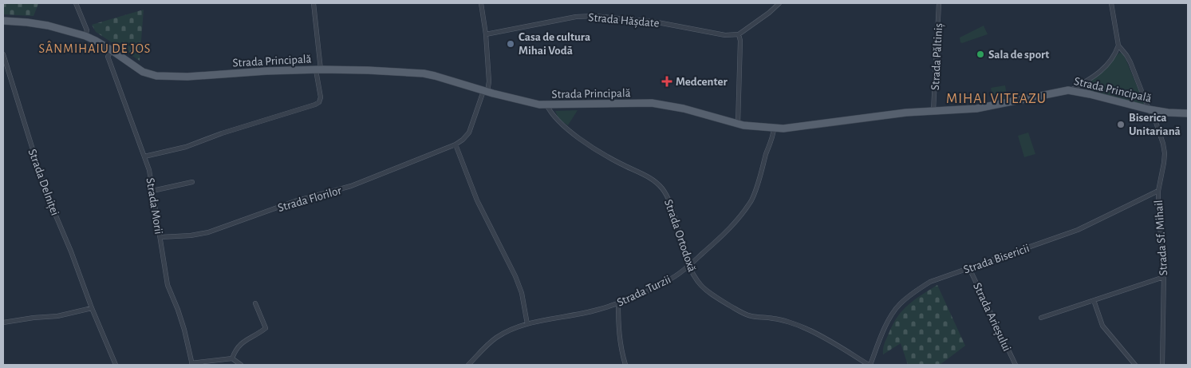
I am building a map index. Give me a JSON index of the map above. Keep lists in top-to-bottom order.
{
  "streets": {
    "main road": ["Strada Principală"],
    "street": [
      "Strada Hășdate",
      "Strada Păltiniș",
      "Strada Delniței",
      "Strada Florilor",
      "Strada Morii",
      "Strada Ortodoxă",
      "Strada Sf. Mihail",
      "Strada Bisericii",
      "Strada Turzii",
      "Strada Arieșului"
    ]
  },
  "crossings": [
    ["Strada Hășdate", "Strada Florilor"],
    ["Strada Păltiniș", "Strada Principală"],
    ["Strada Principală", "Strada Florilor"],
    ["Strada Principală", "Strada Morii"],
    ["Strada Principală", "Strada Ortodoxă"],
    ["Strada Principală", "Strada Sf. Mihail"],
    ["Strada Principală", "Strada Turzii"],
    ["Strada Florilor", "Strada Morii"],
    ["Strada Ortodoxă", "Strada Bisericii"],
    ["Strada Ortodoxă", "Strada Turzii"],
    ["Strada Sf. Mihail", "Strada Bisericii"],
    ["Strada Bisericii", "Strada Arieșului"]
  ],
  "districts": ["SÂNMIHAIU DE JOS", "MIHAI VITEAZU"],
  "places": {
    "other": ["Casa de cultura Mihai Vodă", "Sala de sport", "Biserica Unitariană"],
    "health": ["Medcenter"]
  }
}
